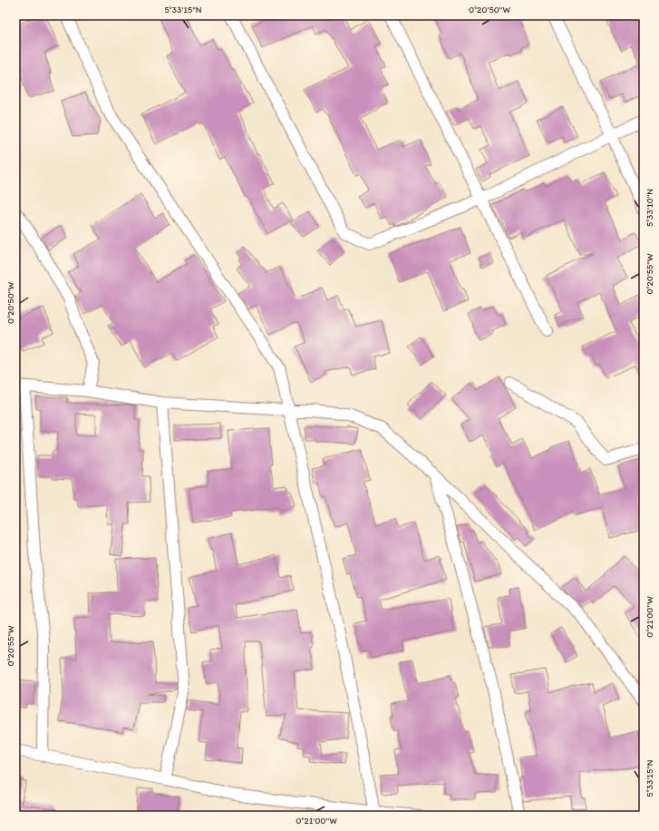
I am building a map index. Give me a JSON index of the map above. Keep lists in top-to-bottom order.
{
  "coordinates": [
    "5°33'15\"N",
    "0°20'50\"W",
    "5°33'10\"N",
    "0°20'55\"W",
    "0°21'00\"W"
  ]
}
